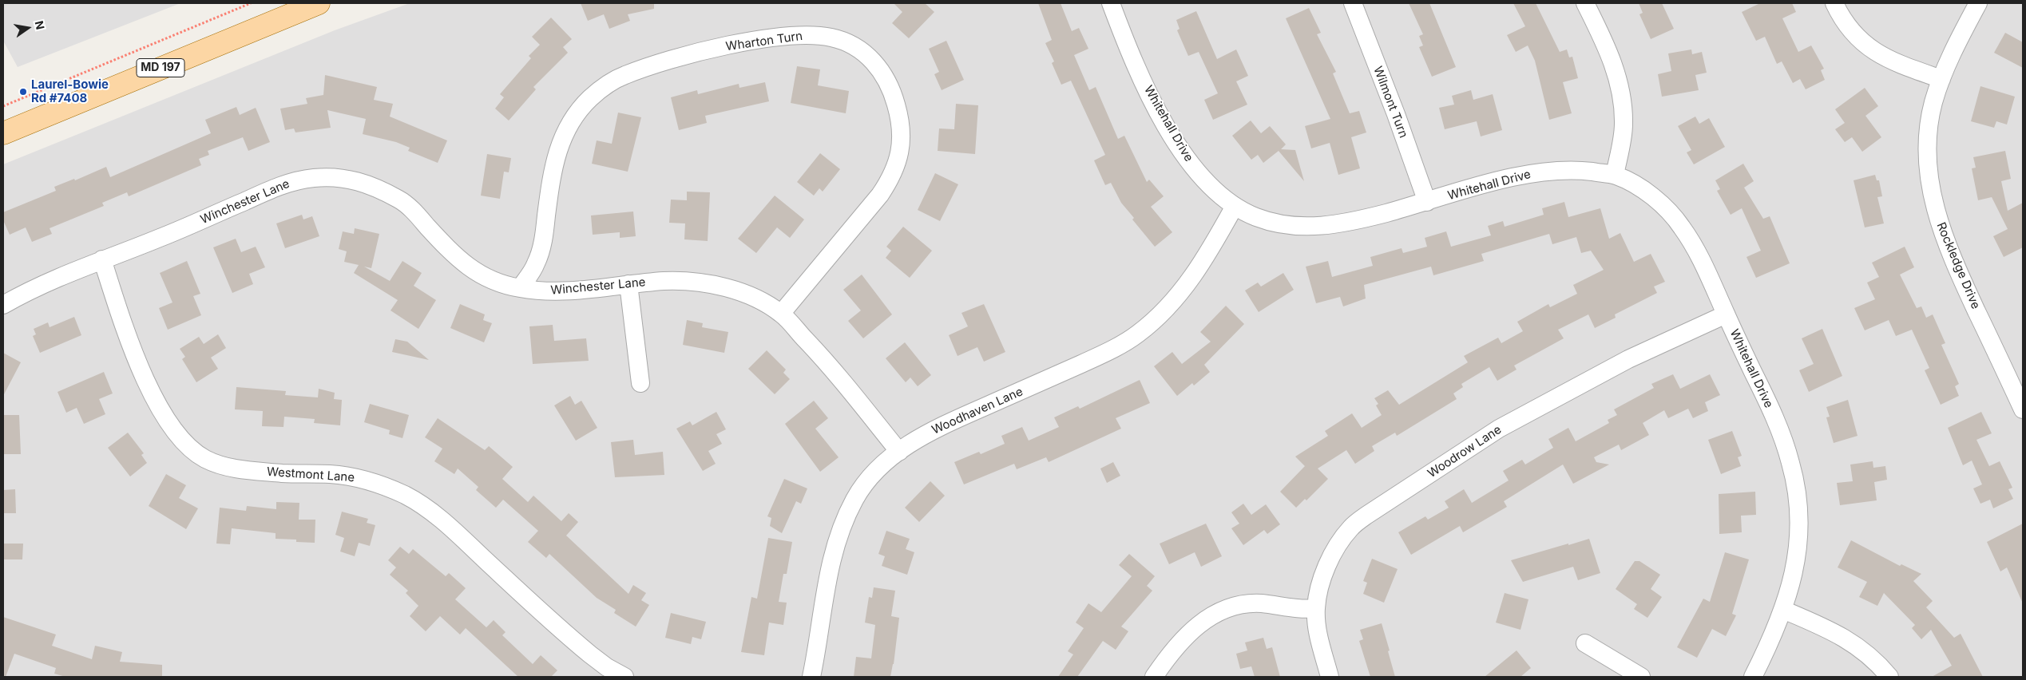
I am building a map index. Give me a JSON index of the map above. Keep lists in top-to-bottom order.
{
  "streets": {
    "main road": ["MD 197"],
    "street": [
      "Wharton Turn",
      "Wilmont Turn",
      "Whitehall Drive",
      "Winchester Lane",
      "Rockledge Drive",
      "Woodhaven Lane",
      "Woodrow Lane",
      "Westmont Lane"
    ]
  },
  "crossings": [
    ["Wharton Turn", "Winchester Lane"],
    ["Wilmont Turn", "Whitehall Drive"],
    ["Whitehall Drive", "Woodhaven Lane"],
    ["Whitehall Drive", "Woodrow Lane"],
    ["Winchester Lane", "Woodhaven Lane"],
    ["Winchester Lane", "Westmont Lane"]
  ],
  "places": ["Laurel-Bowie Rd #7408"],
  "north": "right"
}
